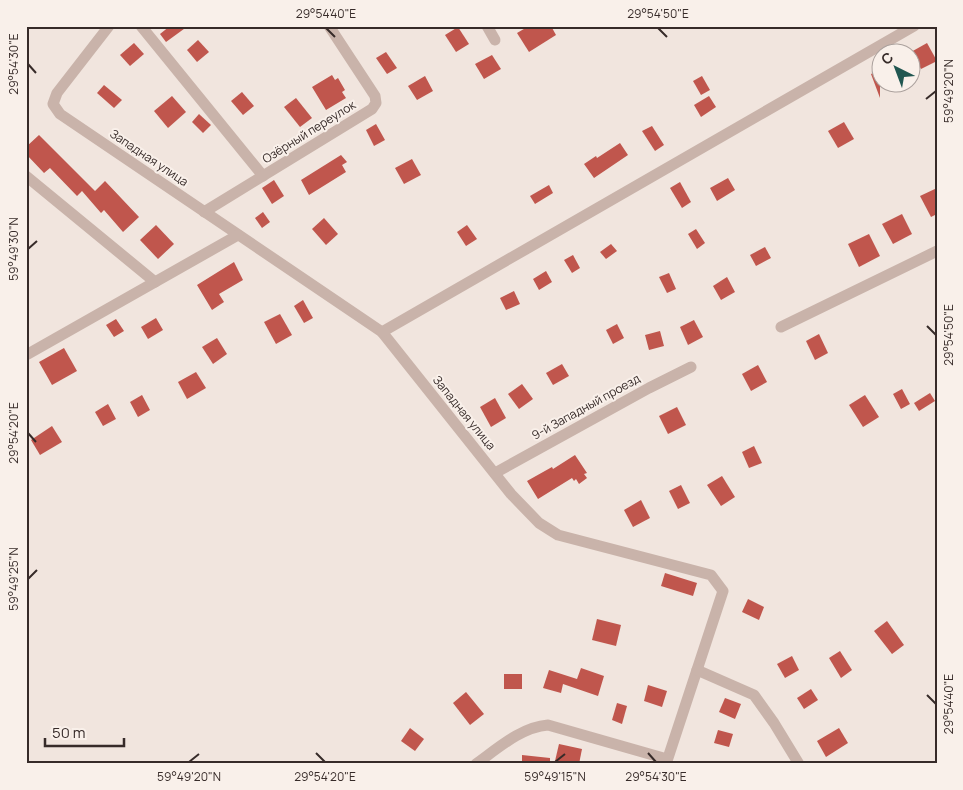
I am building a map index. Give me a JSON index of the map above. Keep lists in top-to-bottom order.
{
  "streets": {
    "street": ["Озёрный переулок", "Западная улица", "9-й Западный проезд"]
  },
  "crossings": [
    ["Западная улица", "9-й Западный проезд"]
  ],
  "scale_bar": "50 m",
  "north": "top left",
  "coordinates": [
    "29°54'40\"E",
    "29°54'50\"E",
    "29°54'30\"E",
    "59°49'20\"N",
    "59°49'30\"N",
    "29°54'20\"E",
    "59°49'25\"N",
    "59°49'15\"N"
  ]
}
